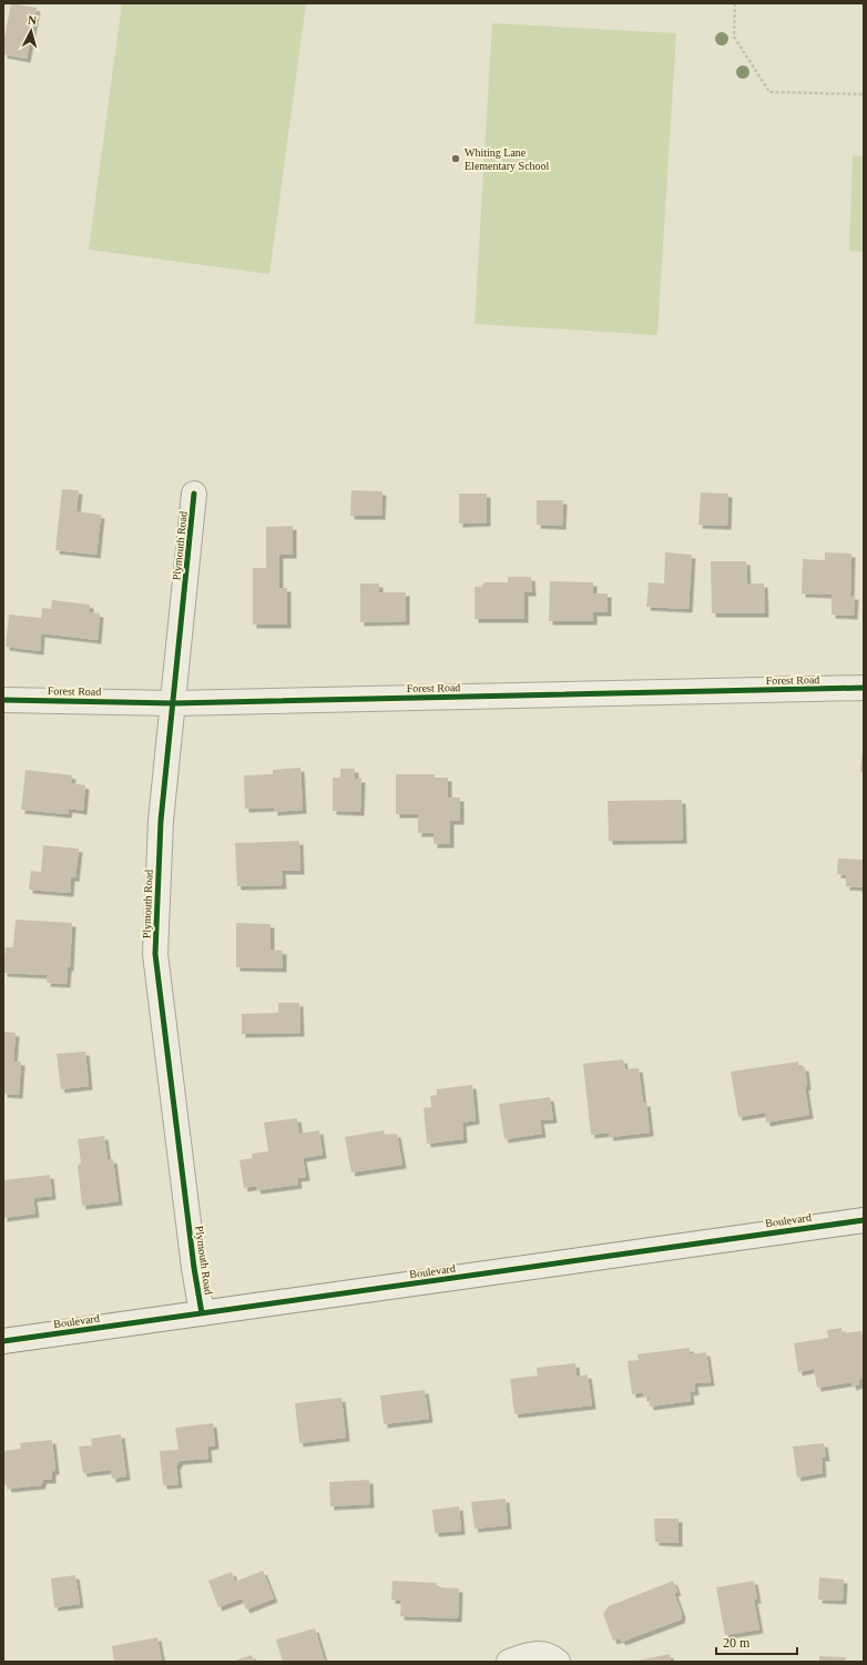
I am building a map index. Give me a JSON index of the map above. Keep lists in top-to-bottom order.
{
  "streets": {
    "street": ["Plymouth Road", "Forest Road", "Boulevard"]
  },
  "crossings": [
    ["Plymouth Road", "Forest Road"],
    ["Plymouth Road", "Boulevard"]
  ],
  "places": ["Whiting Lane Elementary School"],
  "scale_bar": "20 m",
  "north": "top"
}
